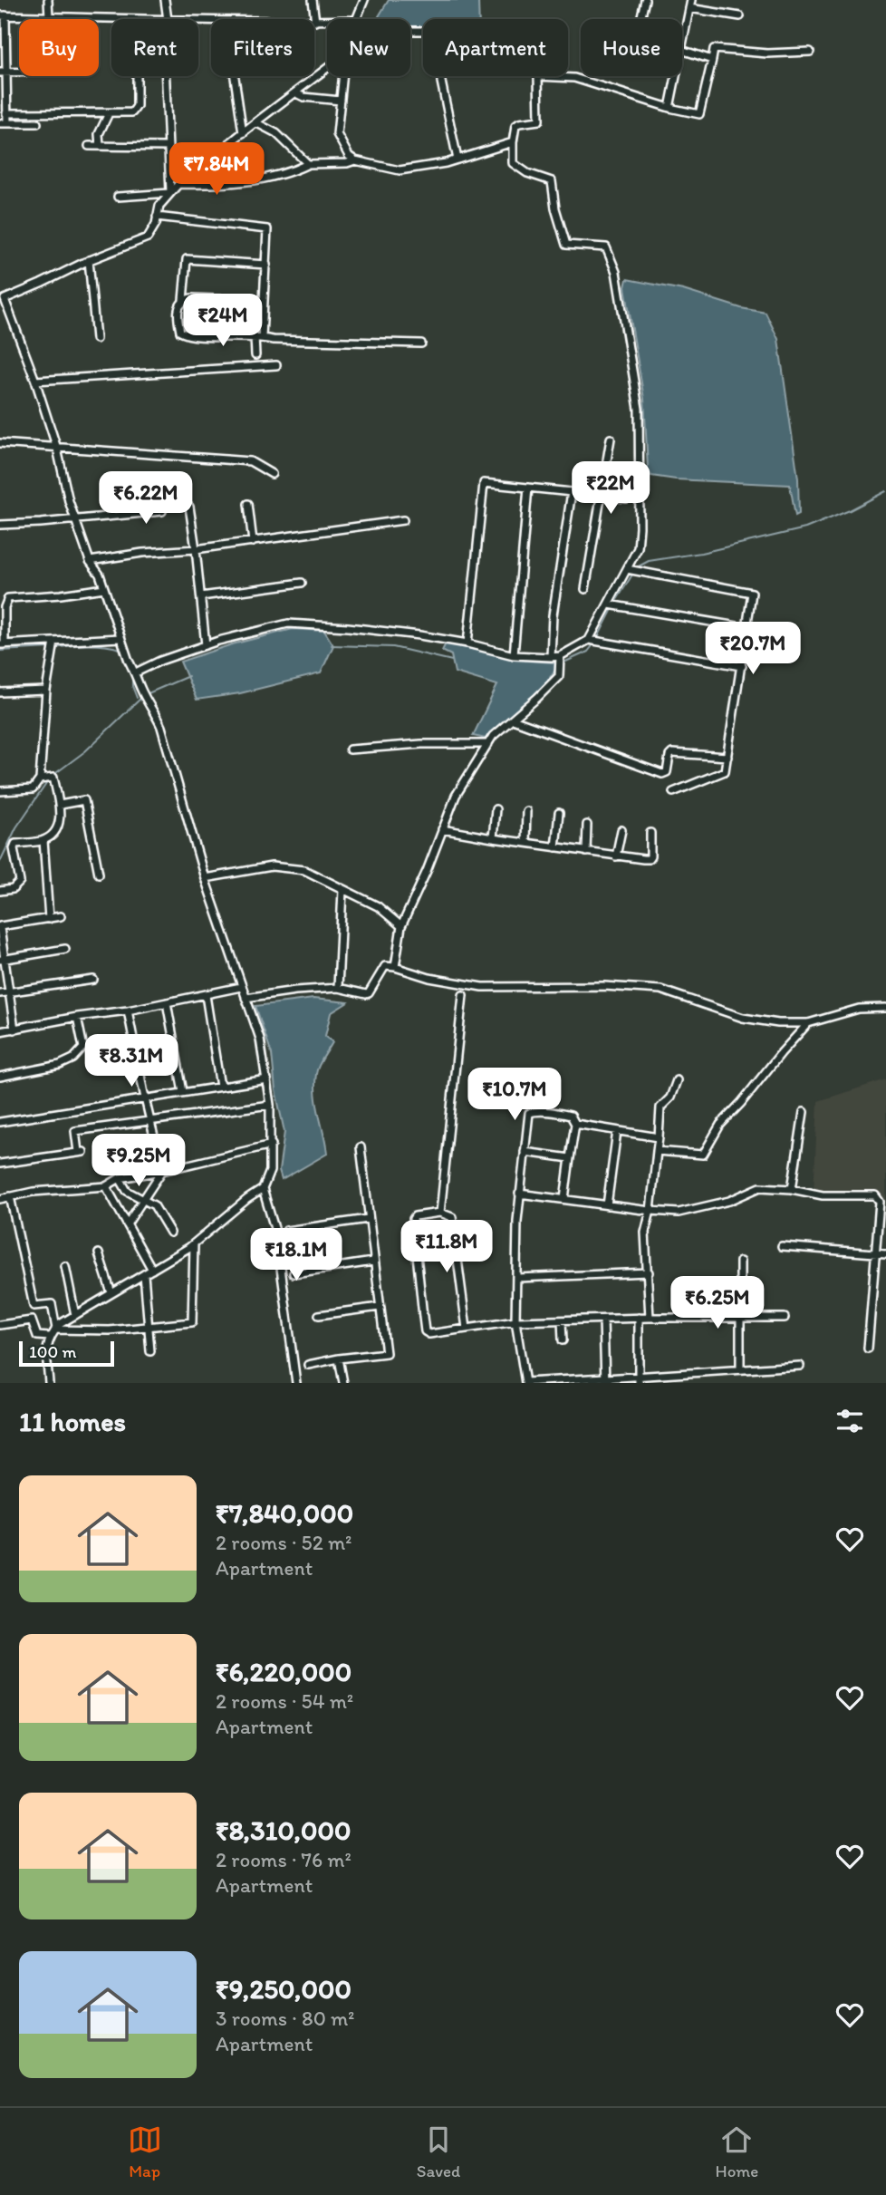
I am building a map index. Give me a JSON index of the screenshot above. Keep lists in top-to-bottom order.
{
  "scale_bar": "100 m",
  "page": {
    "chip": [
      "Buy",
      "Rent",
      "Filters",
      "New",
      "Apartment",
      "House"
    ],
    "price": [
      "₹7.84M",
      "₹24M",
      "₹22M",
      "₹6.22M",
      "₹20.7M",
      "₹8.31M",
      "₹10.7M",
      "₹9.25M",
      "₹11.8M",
      "₹18.1M",
      "₹6.25M"
    ],
    "scale": "100 m",
    "heading": "11 homes",
    "list": [
      {
        "name": "₹7,840,000",
        "note": "2 rooms · 52 m² · Apartment"
      },
      {
        "name": "₹6,220,000",
        "note": "2 rooms · 54 m² · Apartment"
      },
      {
        "name": "₹8,310,000",
        "note": "2 rooms · 76 m² · Apartment"
      },
      {
        "name": "₹9,250,000",
        "note": "3 rooms · 80 m² · Apartment"
      }
    ],
    "tabs": ["Map", "Saved", "Home"]
  }
}
